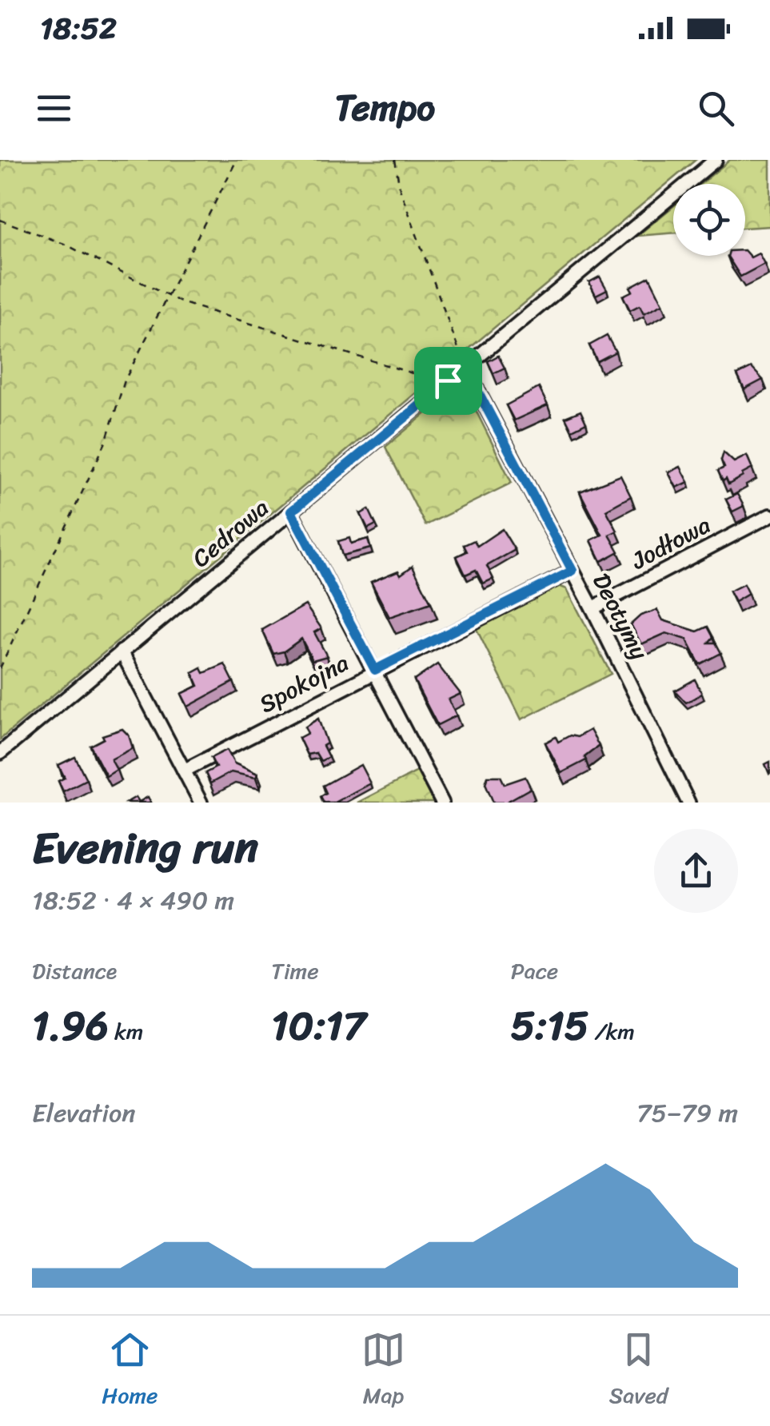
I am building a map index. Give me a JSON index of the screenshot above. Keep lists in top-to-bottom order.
{
  "streets": {
    "street": [
      "Cedrowa",
      "Jodłowa",
      "Deotymy",
      "Spokojna"
    ]
  },
  "crossings": [
    ["Cedrowa", "Deotymy"],
    ["Jodłowa", "Deotymy"],
    ["Deotymy", "Spokojna"]
  ],
  "page": {
    "status": "18:52",
    "header": "Tempo",
    "heading": ["Evening run", "18:52 · 4 × 490 m"],
    "stats": [
      ["Distance", "1.96 km"],
      ["Time", "10:17"],
      ["Pace", "5:15 /km"]
    ],
    "chart": ["Elevation", "75–79 m"],
    "tabs": ["Home", "Map", "Saved"]
  }
}
